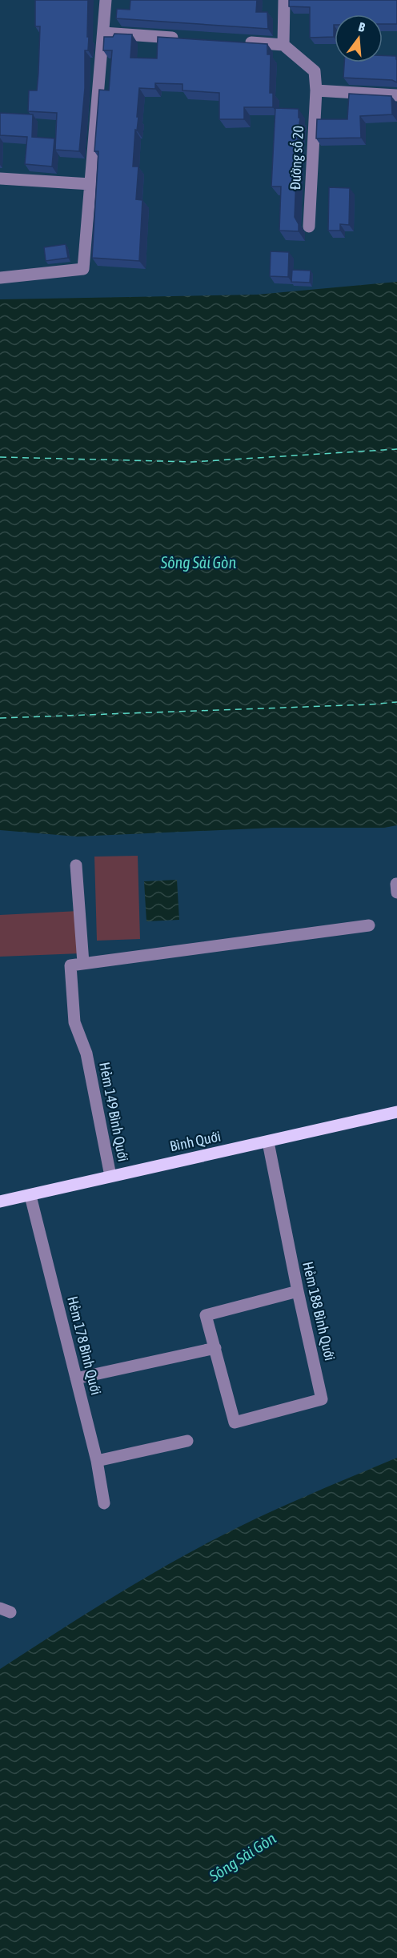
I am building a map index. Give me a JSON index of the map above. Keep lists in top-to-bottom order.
{
  "streets": {
    "main road": ["Bình Quới"],
    "street": [
      "Đường số 20",
      "Hẻm 149 Bình Quới",
      "Hẻm 188 Bình Quới",
      "Hẻm 178 Bình Quới"
    ]
  },
  "crossings": [
    ["Hẻm 149 Bình Quới", "Bình Quới"],
    ["Bình Quới", "Hẻm 188 Bình Quới"],
    ["Bình Quới", "Hẻm 178 Bình Quới"]
  ],
  "water": ["Sông Sài Gòn"],
  "north": "top"
}
